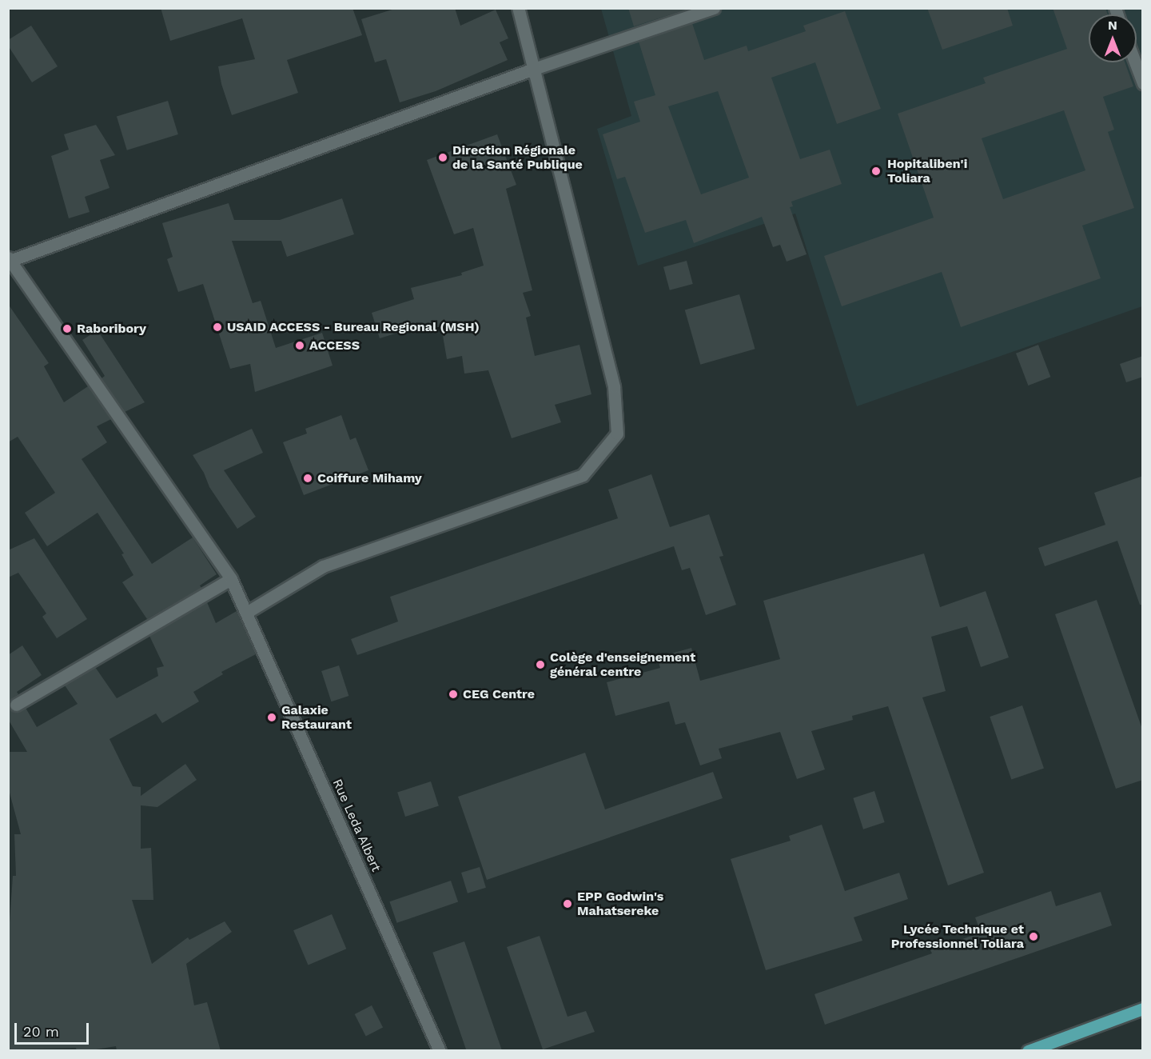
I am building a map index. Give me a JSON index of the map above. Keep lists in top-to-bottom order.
{
  "streets": {
    "street": ["Rue Leda Albert"]
  },
  "places": [
    "Direction Régionale de la Santé Publique",
    "Hopitaliben'i Toliara",
    "USAID ACCESS - Bureau Regional (MSH)",
    "Raboribory",
    "ACCESS",
    "Coiffure Mihamy",
    "Colège d'enseignement général centre",
    "CEG Centre",
    "Galaxie Restaurant",
    "EPP Godwin's Mahatsereke",
    "Lycée Technique et Professionnel Toliara"
  ],
  "scale_bar": "20 m",
  "north": "top"
}
